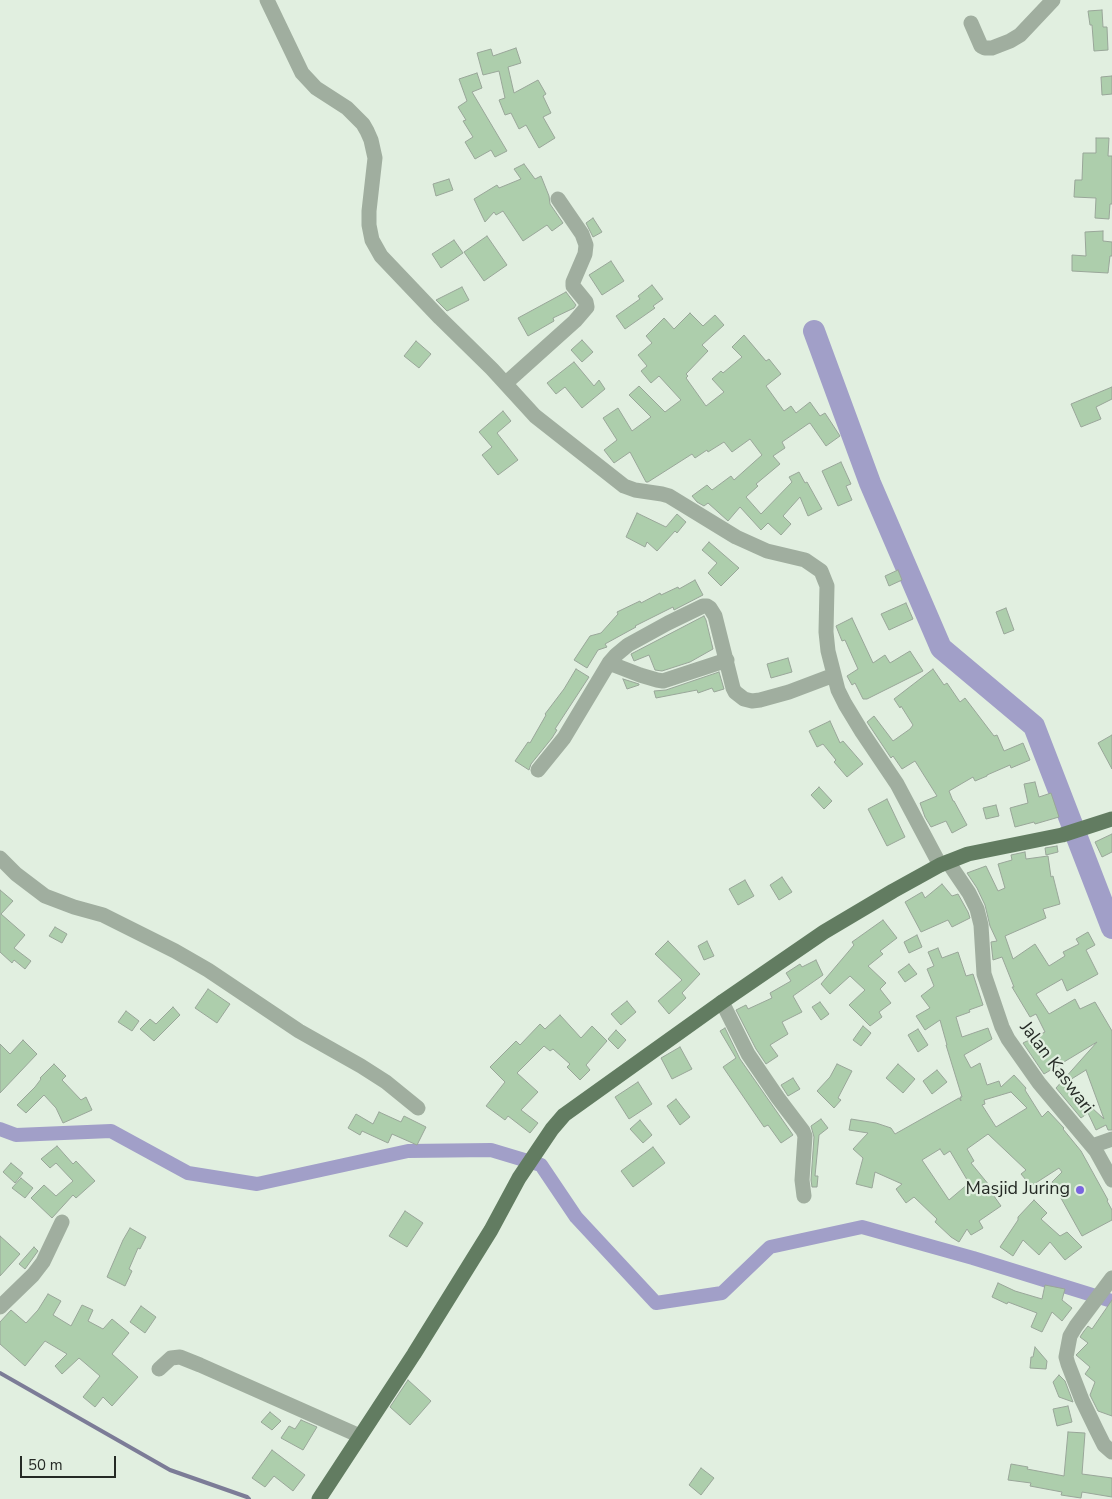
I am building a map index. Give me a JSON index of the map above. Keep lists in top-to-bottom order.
{
  "streets": {
    "street": ["Jalan Kaswari"]
  },
  "places": ["Masjid Juring"],
  "scale_bar": "50 m"
}
